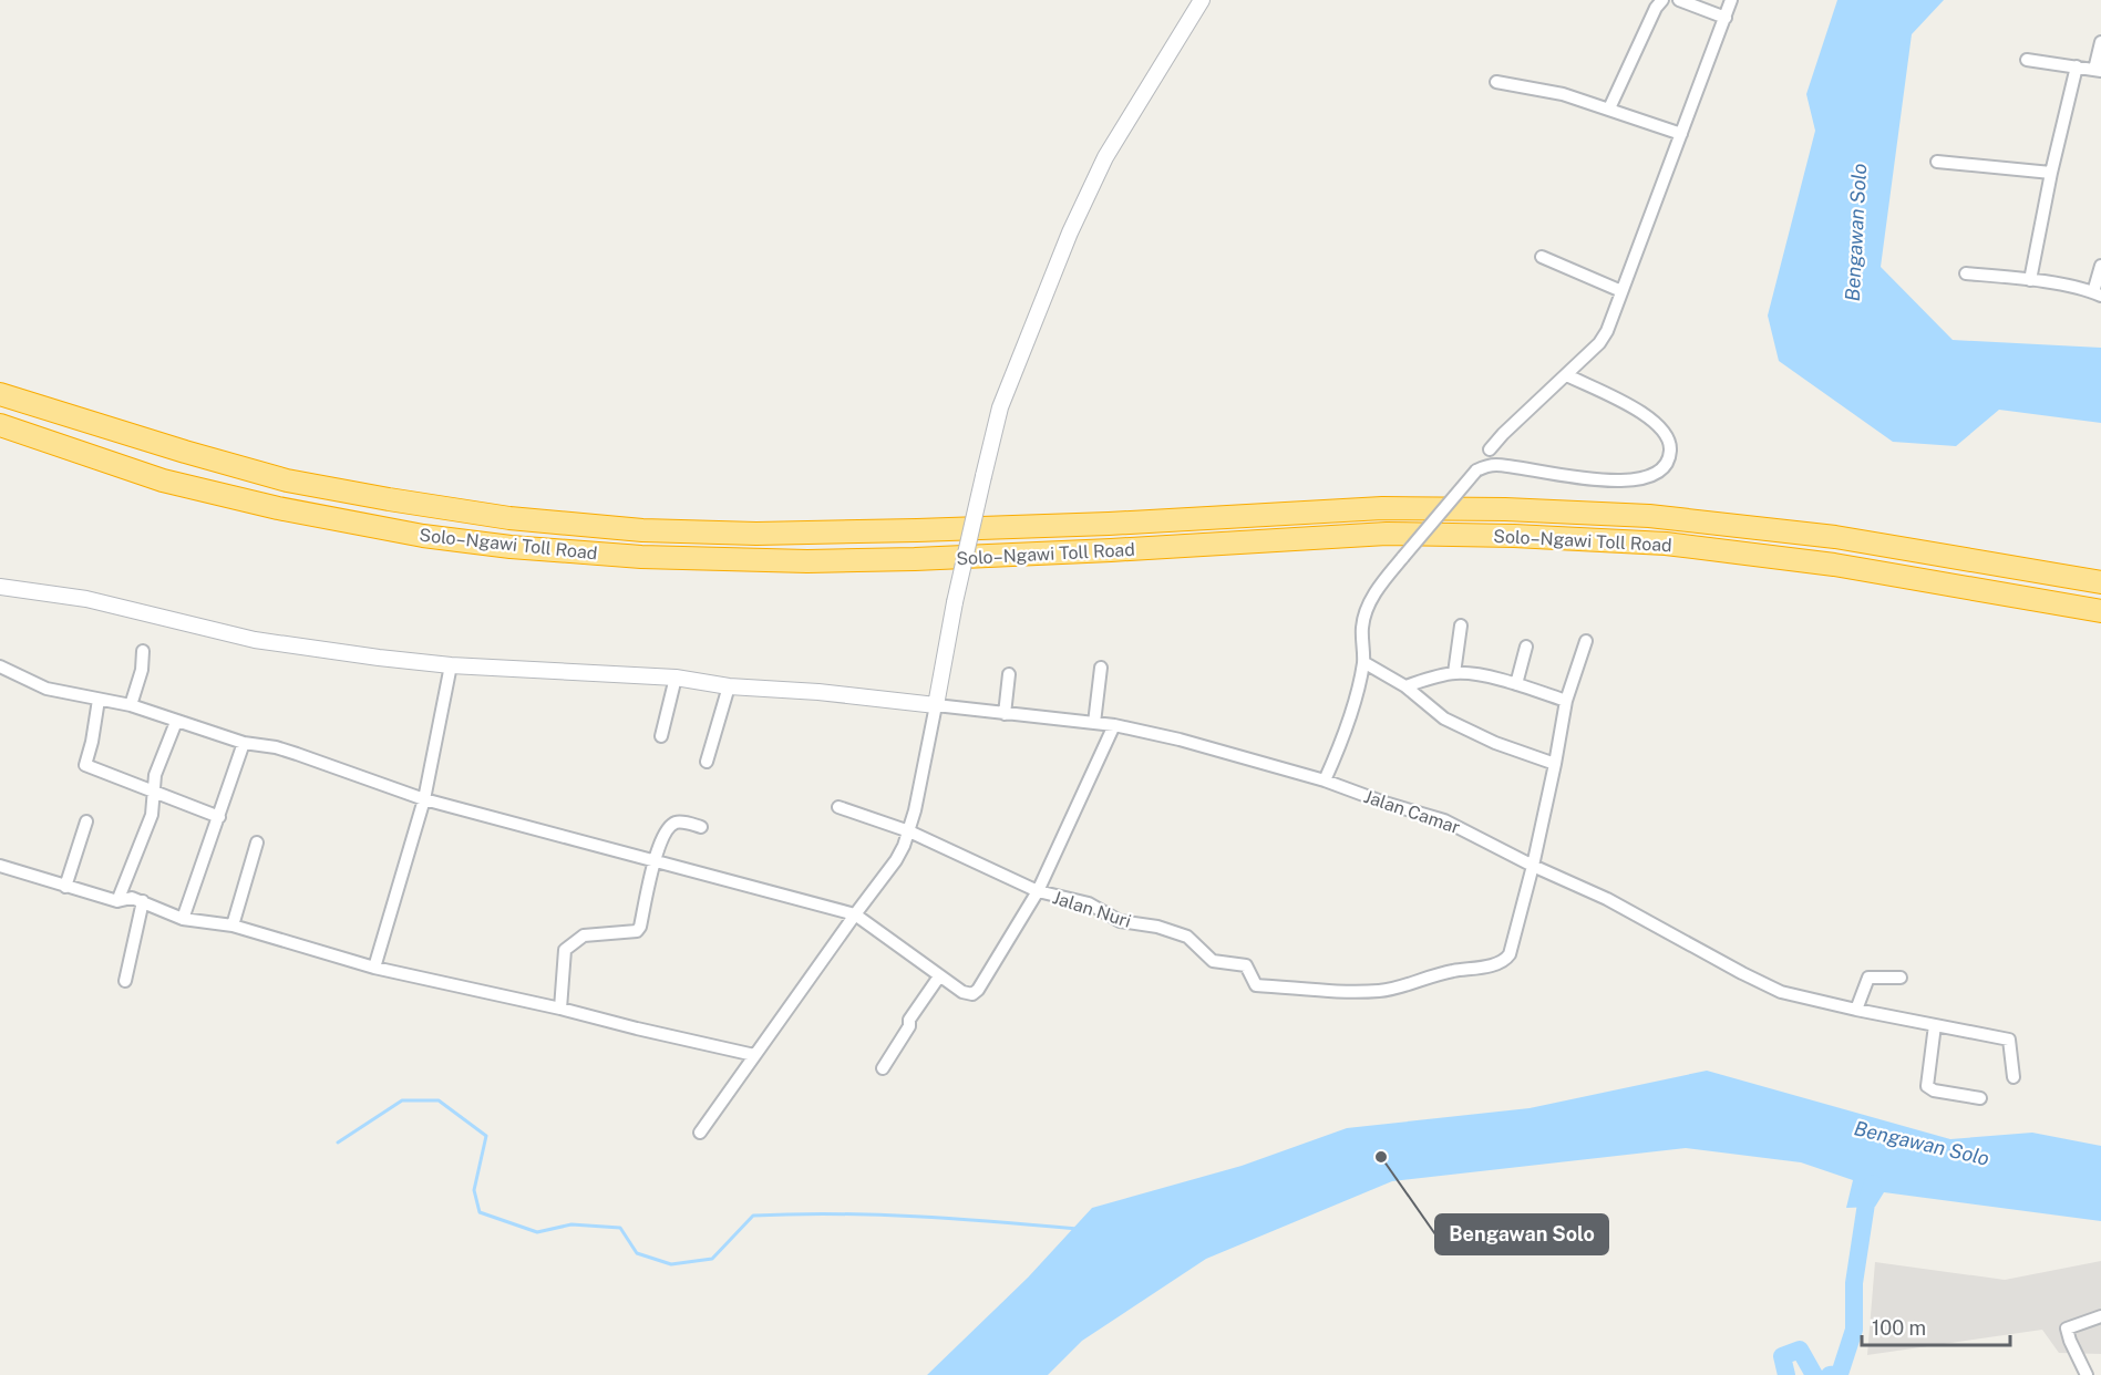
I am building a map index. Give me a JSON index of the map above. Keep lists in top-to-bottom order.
{
  "streets": {
    "highway": ["Solo–Ngawi Toll Road"],
    "street": ["Jalan Camar", "Jalan Nuri"]
  },
  "crossings": [
    ["Jalan Camar", "Jalan Nuri"]
  ],
  "water": ["Bengawan Solo"],
  "places": ["Bengawan Solo"],
  "scale_bar": "100 m"
}
